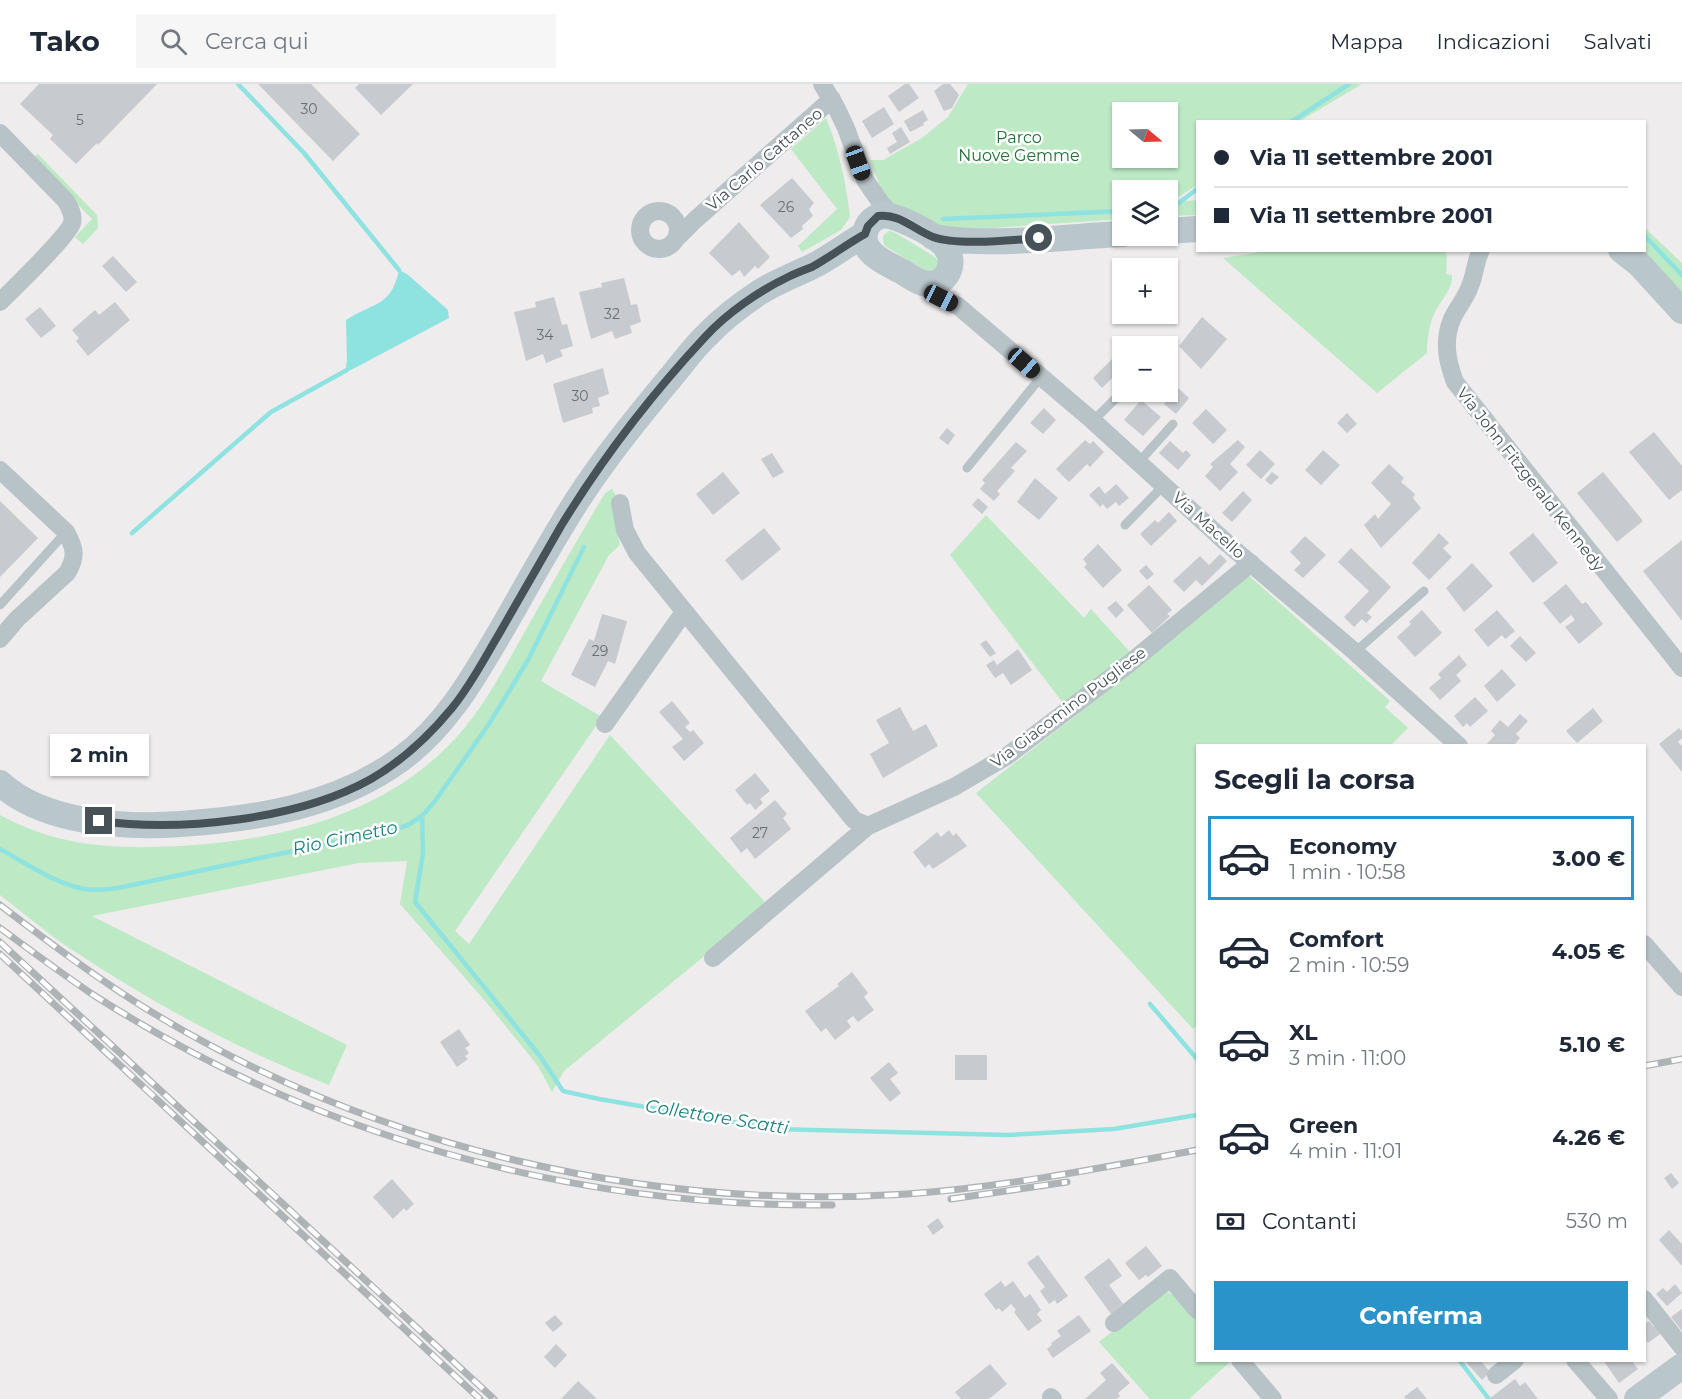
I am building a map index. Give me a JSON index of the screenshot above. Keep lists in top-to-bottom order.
{
  "streets": {
    "street": [
      "Via Carlo Cattaneo",
      "Via John Fitzgerald Kennedy",
      "Via Macello",
      "Via Giacomino Pugliese"
    ]
  },
  "crossings": [
    ["Via Macello", "Via Giacomino Pugliese"]
  ],
  "water": ["Rio Cimetto", "Collettore Scatti"],
  "parks": ["Parco Nuove Gemme"],
  "house_numbers": [
    "30",
    "5",
    "26",
    "32",
    "34",
    "30",
    "29",
    "27"
  ],
  "north": "right",
  "page": {
    "header": "Tako",
    "search": "Cerca qui",
    "nav": ["Mappa", "Indicazioni", "Salvati"],
    "map_buttons": ["+", "−"],
    "banner": ["Via 11 settembre 2001", "Via 11 settembre 2001"],
    "bubble": "2 min",
    "heading": "Scegli la corsa",
    "list": [
      {
        "name": "Economy",
        "note": "1 min · 10:58",
        "value": "3.00 €"
      },
      {
        "name": "Comfort",
        "note": "2 min · 10:59",
        "value": "4.05 €"
      },
      {
        "name": "XL",
        "note": "3 min · 11:00",
        "value": "5.10 €"
      },
      {
        "name": "Green",
        "note": "4 min · 11:01",
        "value": "4.26 €"
      }
    ],
    "pay": ["Contanti", "530 m"],
    "buttons": "Conferma"
  }
}
